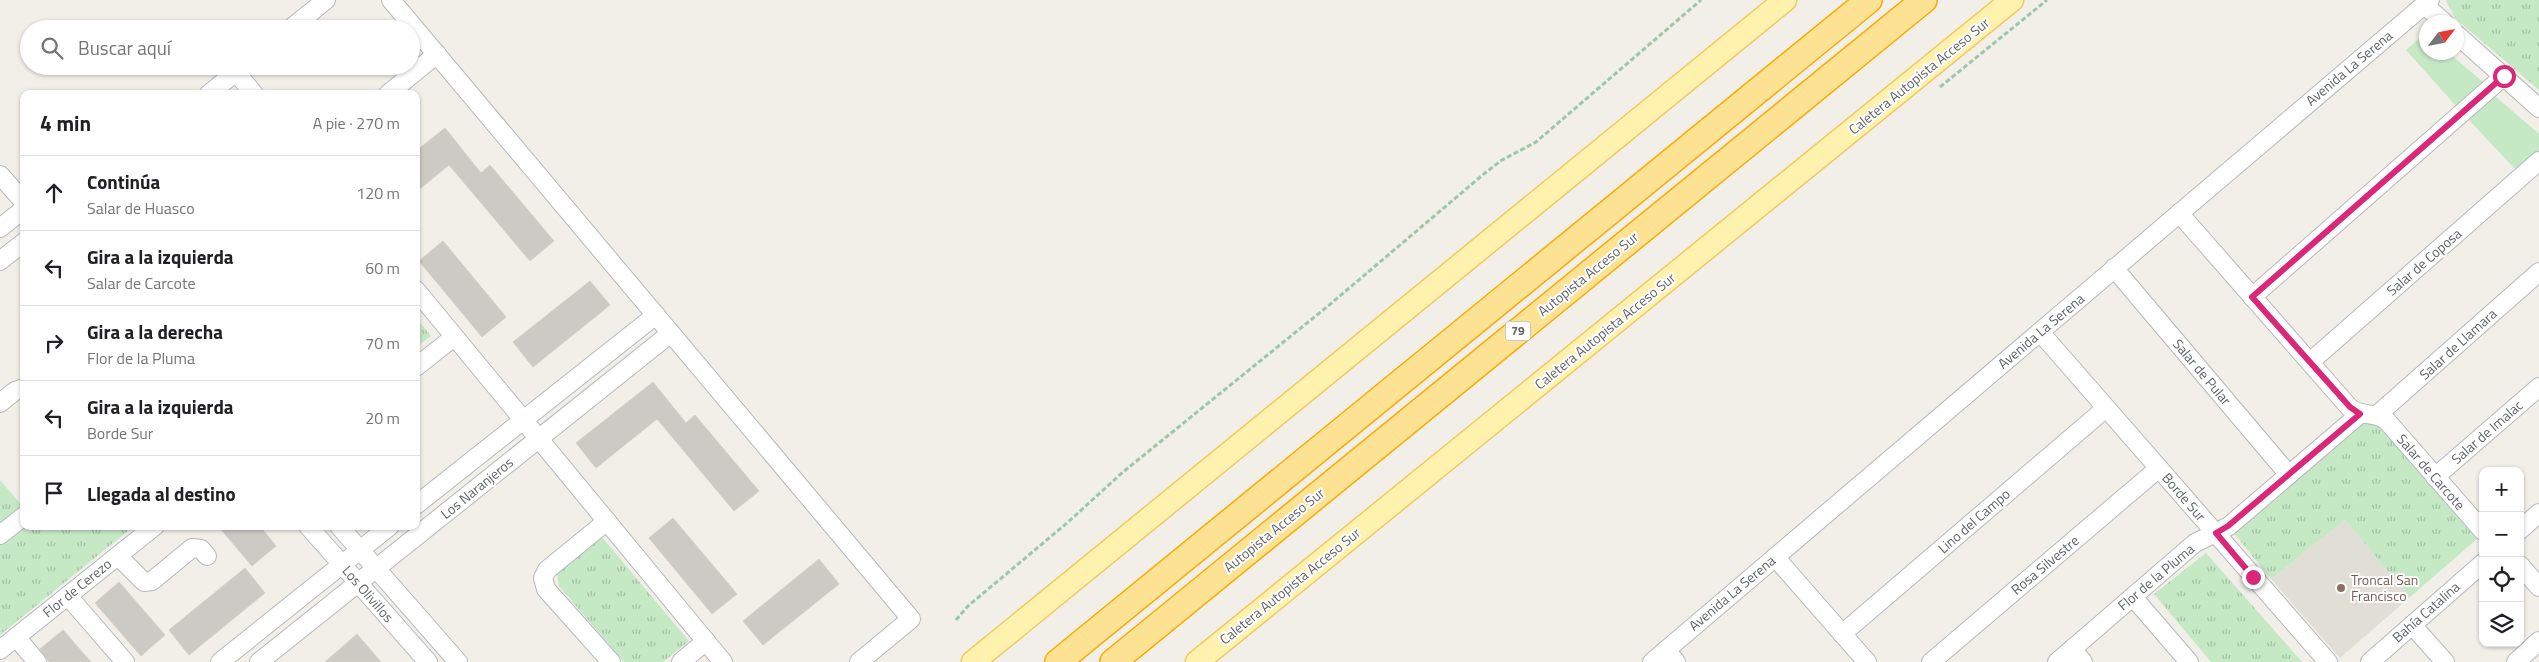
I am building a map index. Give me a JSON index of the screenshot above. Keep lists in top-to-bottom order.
{
  "streets": {
    "highway": ["Autopista Acceso Sur", "79"],
    "main road": ["Caletera Autopista Acceso Sur"],
    "street": [
      "Avenida La Serena",
      "Salar de Coposa",
      "Salar de Llamara",
      "Salar de Pular",
      "Salar de Imalac",
      "Salar de Carcote",
      "Los Naranjeros",
      "Borde Sur",
      "Lino del Campo",
      "Rosa Silvestre",
      "Flor de la Pluma",
      "Flor de Cerezo",
      "Los Olivillos",
      "Bahía Catalina"
    ]
  },
  "crossings": [
    ["Avenida La Serena", "Salar de Pular"],
    ["Avenida La Serena", "Salar de Carcote"],
    ["Avenida La Serena", "Borde Sur"],
    ["Salar de Coposa", "Salar de Carcote"],
    ["Salar de Llamara", "Salar de Carcote"],
    ["Salar de Llamara", "Flor de la Pluma"],
    ["Salar de Pular", "Flor de la Pluma"],
    ["Salar de Imalac", "Salar de Carcote"],
    ["Salar de Carcote", "Flor de la Pluma"],
    ["Los Naranjeros", "Los Olivillos"],
    ["Borde Sur", "Lino del Campo"],
    ["Borde Sur", "Rosa Silvestre"],
    ["Borde Sur", "Flor de la Pluma"]
  ],
  "places": ["Troncal San Francisco"],
  "north": "top right",
  "page": {
    "search": "Buscar aquí",
    "heading": ["4 min", "A pie · 270 m"],
    "list": [
      ["Continúa", "Salar de Huasco", "120 m"],
      ["Gira a la izquierda", "Salar de Carcote", "60 m"],
      ["Gira a la derecha", "Flor de la Pluma", "70 m"],
      ["Gira a la izquierda", "Borde Sur", "20 m"],
      "Llegada al destino"
    ],
    "map_buttons": ["+", "−"]
  }
}
